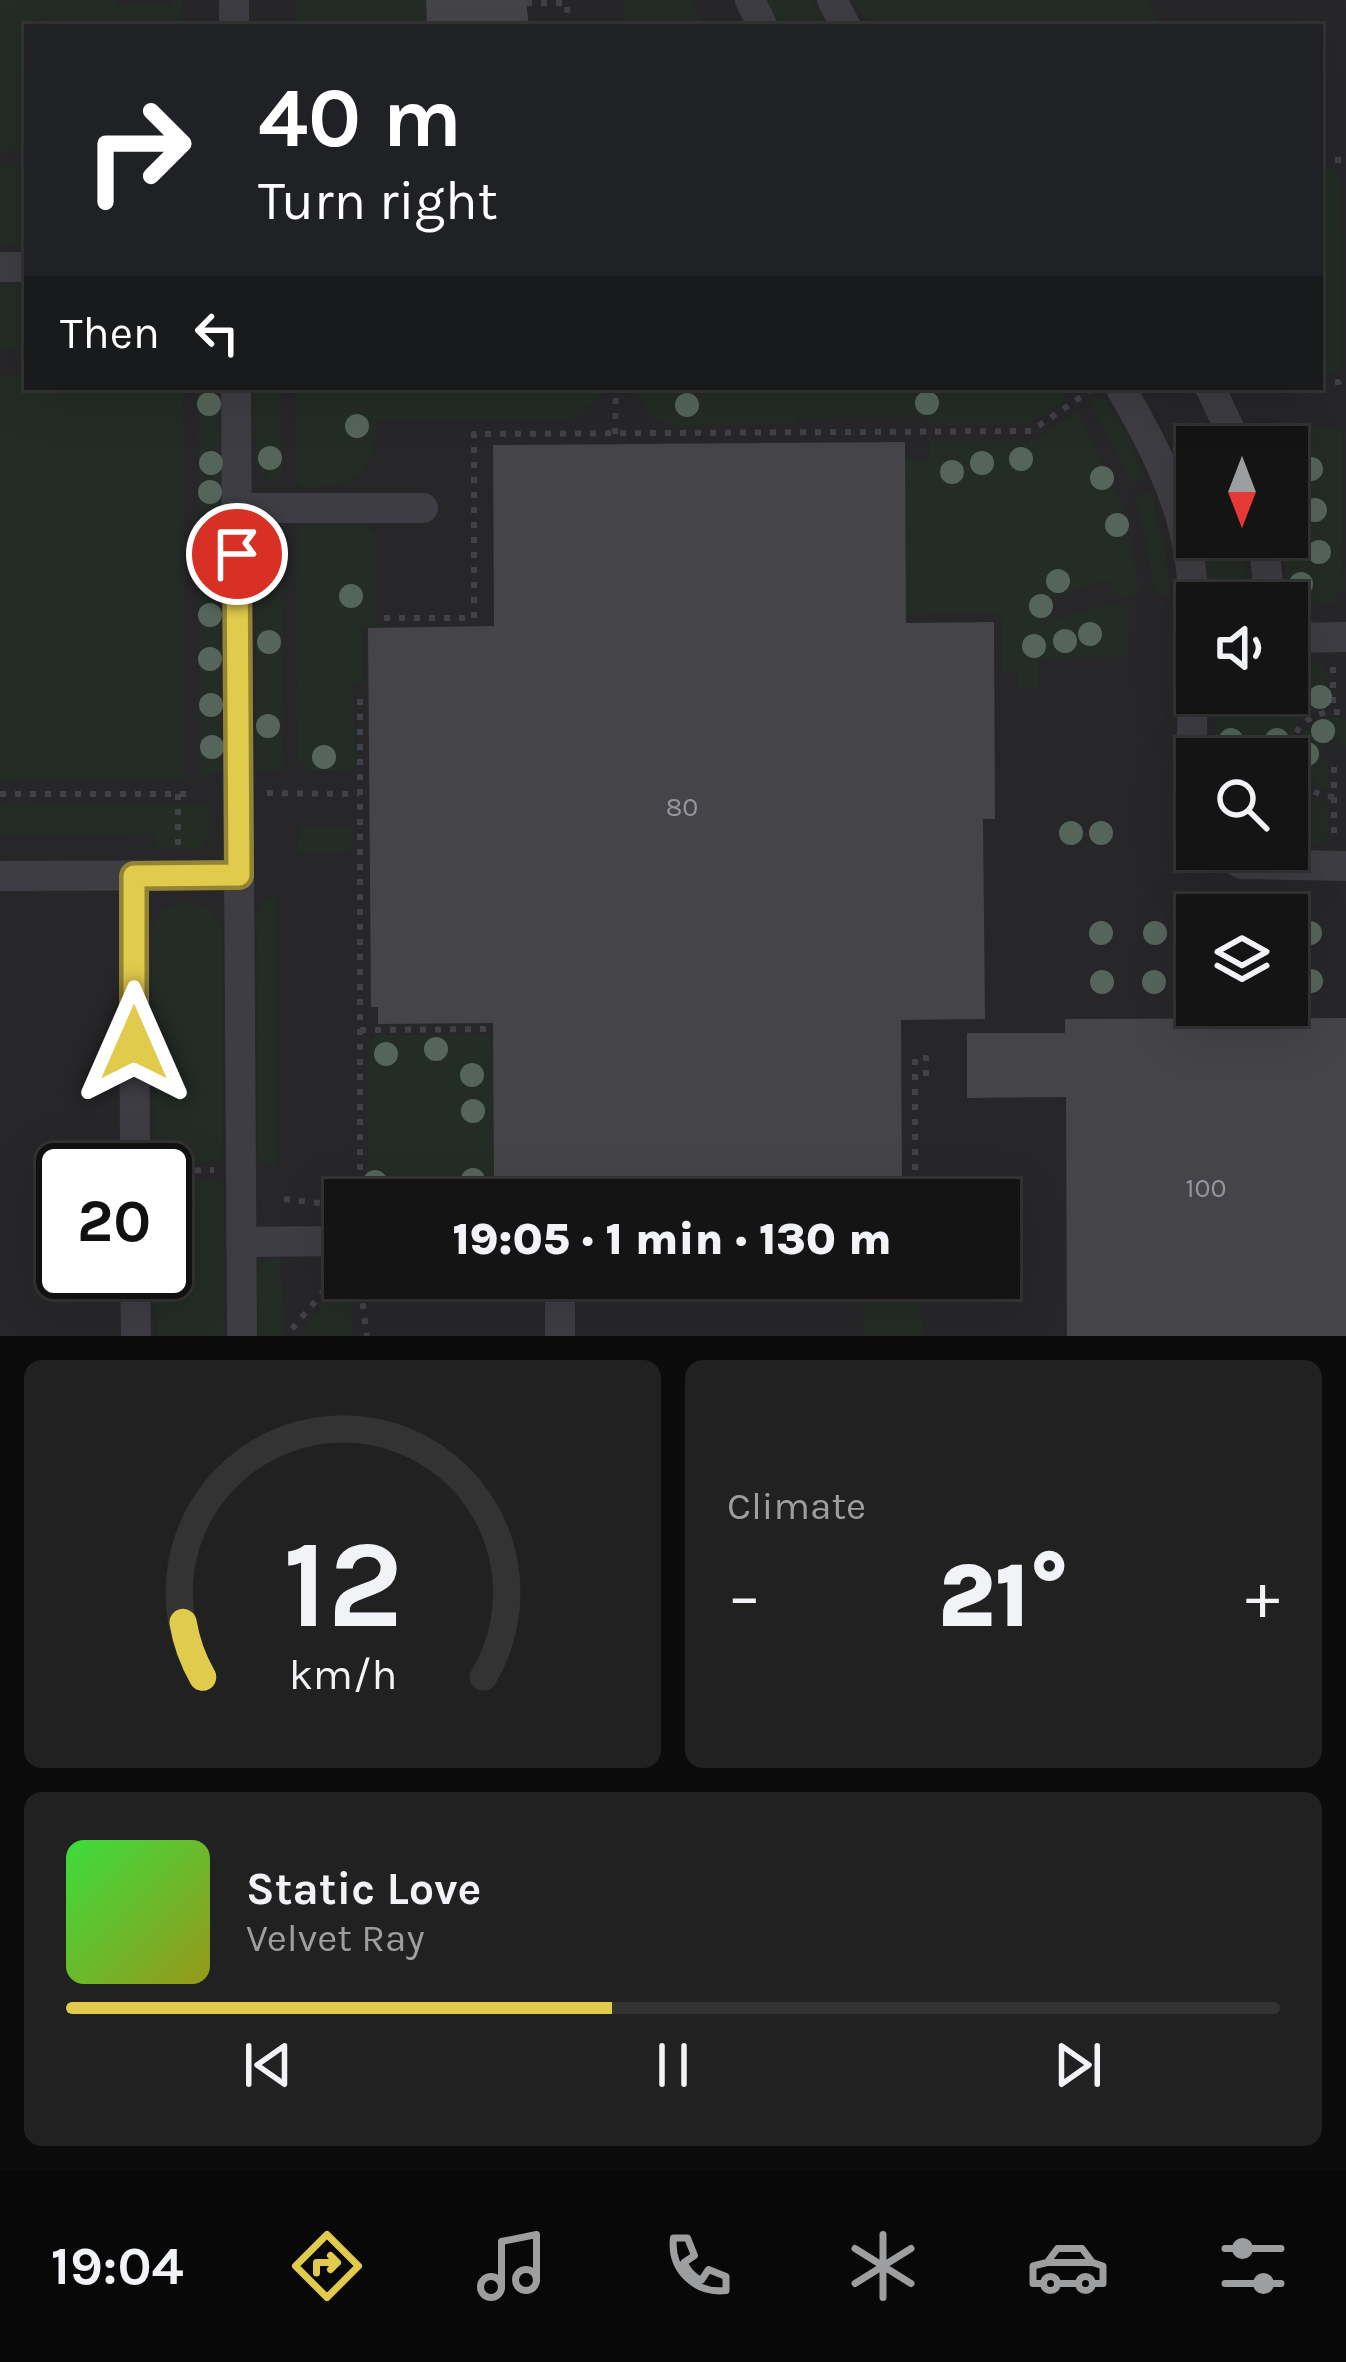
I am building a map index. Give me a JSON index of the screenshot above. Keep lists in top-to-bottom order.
{
  "house_numbers": ["80", "100"],
  "north": "bottom",
  "page": {
    "turn": ["40 m", "Turn right"],
    "then": "Then",
    "limit": "20",
    "trip": "19:05 · 1 min · 130 m",
    "tile": "Climate",
    "heat": ["−", "21°", "+"],
    "song": ["Static Love", "Velvet Ray"],
    "tabs": "19:04",
    "gauge": ["12", "km/h"]
  }
}
